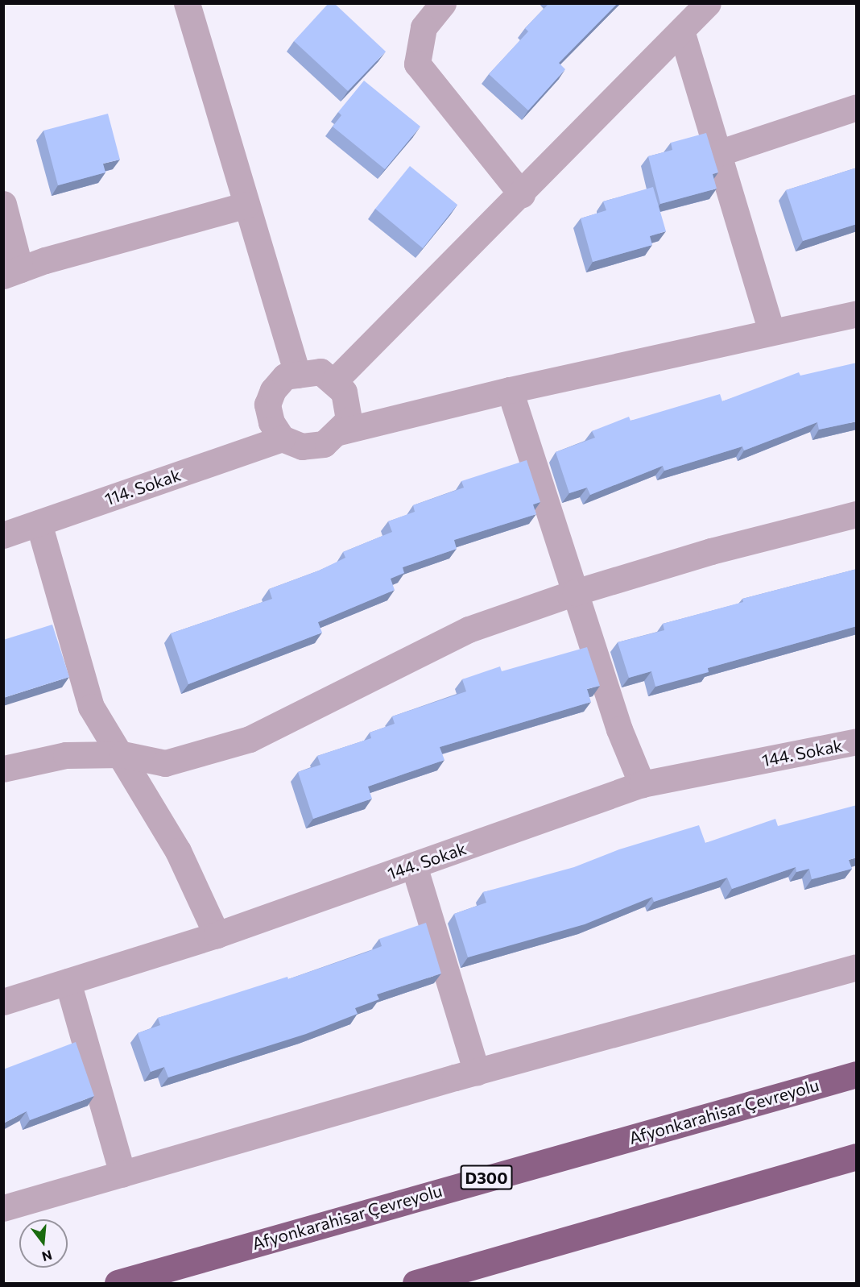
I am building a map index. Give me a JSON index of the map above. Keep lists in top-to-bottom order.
{
  "streets": {
    "highway": ["Afyonkarahisar Çevreyolu", "D300"],
    "street": ["114. Sokak", "144. Sokak"]
  },
  "north": "bottom"
}
